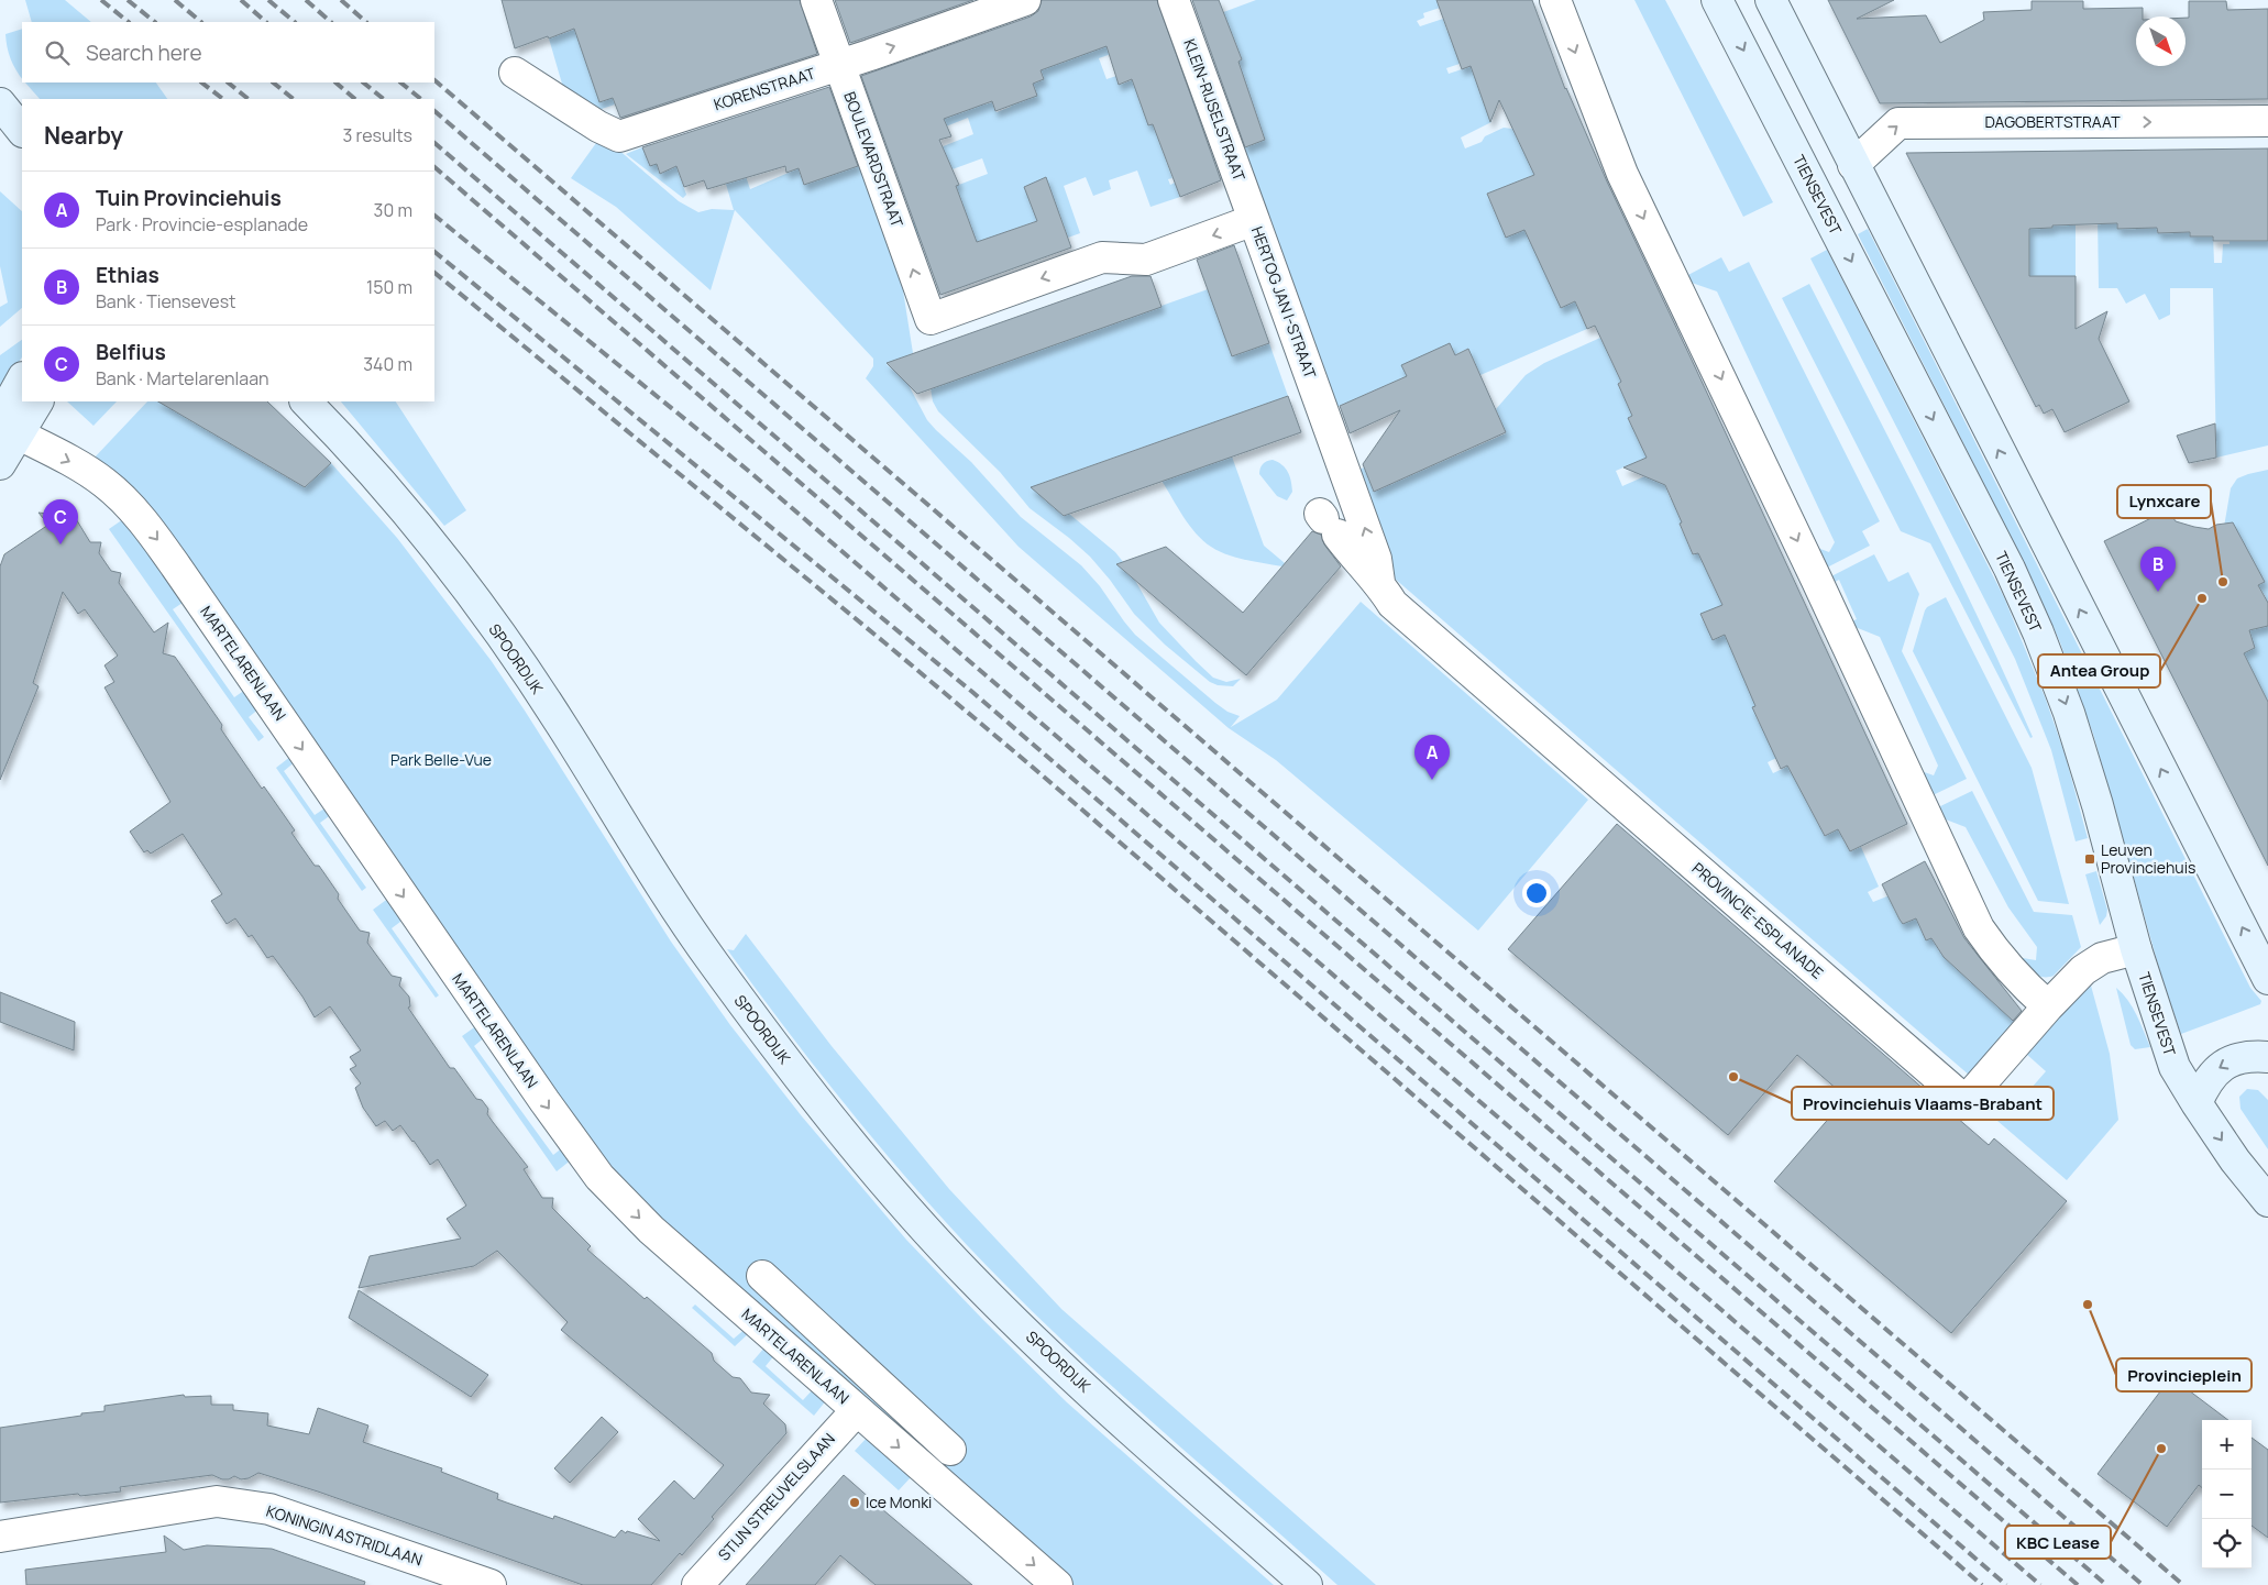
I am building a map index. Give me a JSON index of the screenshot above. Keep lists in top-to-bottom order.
{
  "streets": {
    "main road": ["TIENSEVEST", "SPOORDIJK"],
    "street": [
      "KORENSTRAAT",
      "KLEIN-RIJSELSTRAAT",
      "DAGOBERTSTRAAT",
      "BOULEVARDSTRAAT",
      "HERTOG JAN I-STRAAT",
      "MARTELARENLAAN",
      "PROVINCIE-ESPLANADE",
      "STIJN STREUVELSLAAN",
      "KONINGIN ASTRIDLAAN"
    ]
  },
  "crossings": [
    ["KORENSTRAAT", "BOULEVARDSTRAAT"],
    ["KLEIN-RIJSELSTRAAT", "HERTOG JAN I-STRAAT"],
    ["BOULEVARDSTRAAT", "HERTOG JAN I-STRAAT"],
    ["TIENSEVEST", "PROVINCIE-ESPLANADE"],
    ["HERTOG JAN I-STRAAT", "PROVINCIE-ESPLANADE"],
    ["MARTELARENLAAN", "STIJN STREUVELSLAAN"]
  ],
  "one_way": [
    "KORENSTRAAT",
    "DAGOBERTSTRAAT",
    "BOULEVARDSTRAAT",
    "MARTELARENLAAN"
  ],
  "parks": ["Park Belle-Vue"],
  "places": {
    "other": [
      "Lynxcare",
      "Antea Group",
      "Provinciehuis Vlaams-Brabant",
      "Provincieplein",
      "KBC Lease",
      "Ice Monki"
    ],
    "transit": ["Leuven Provinciehuis"]
  },
  "north": "bottom right",
  "page": {
    "search": "Search here",
    "heading": ["Nearby", "3 results"],
    "list": [
      {
        "mark": "A",
        "name": "Tuin Provinciehuis",
        "note": "Park · Provincie-esplanade",
        "value": "30 m"
      },
      {
        "mark": "B",
        "name": "Ethias",
        "note": "Bank · Tiensevest",
        "value": "150 m"
      },
      {
        "mark": "C",
        "name": "Belfius",
        "note": "Bank · Martelarenlaan",
        "value": "340 m"
      }
    ],
    "pins": ["C", "B", "A"],
    "map_buttons": ["+", "−"]
  }
}
